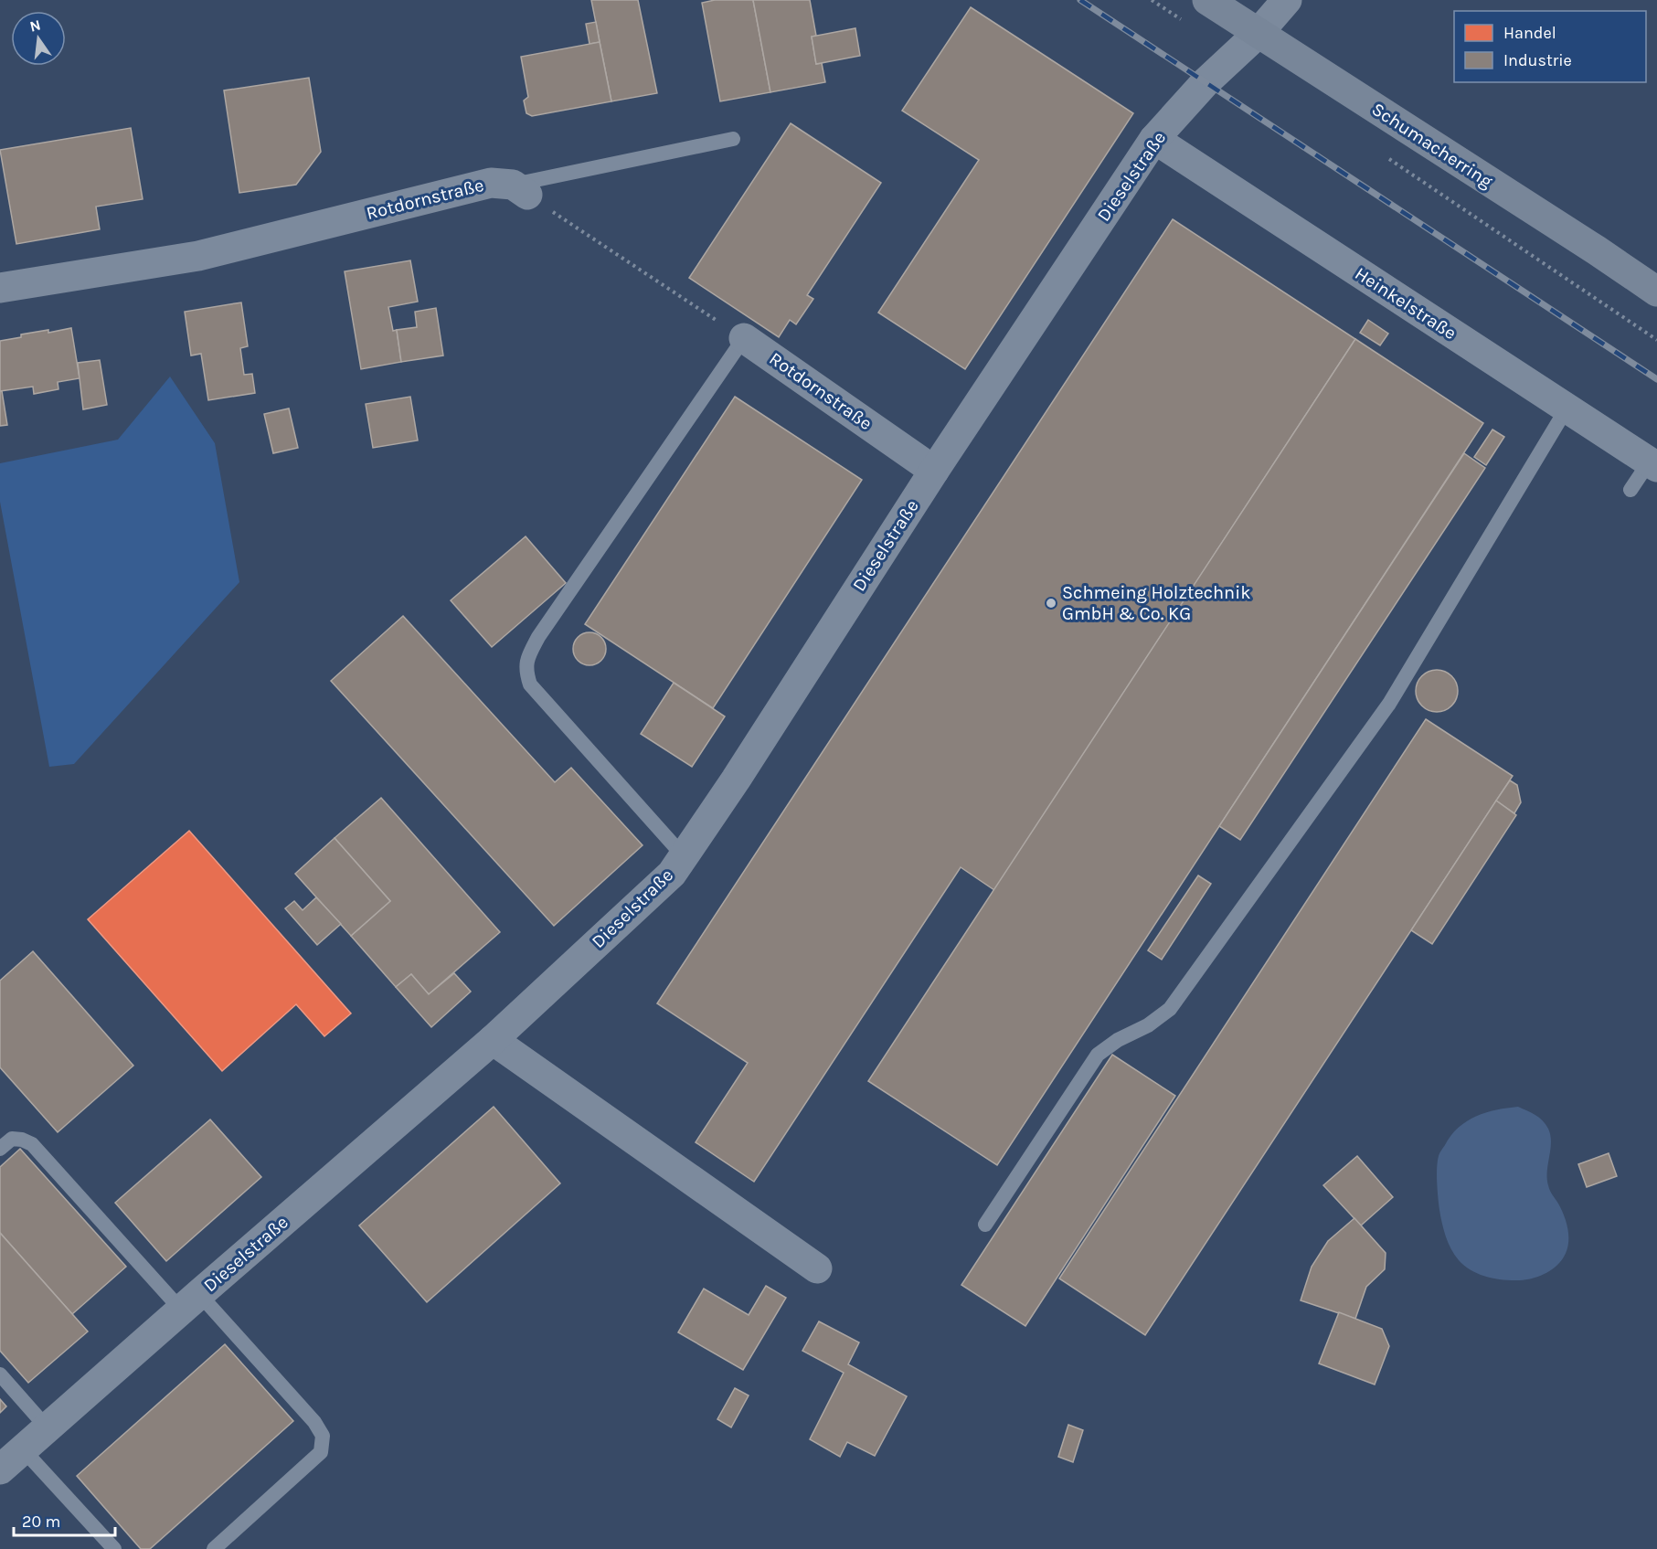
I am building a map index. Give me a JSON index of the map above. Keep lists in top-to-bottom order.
{
  "streets": {
    "main road": ["Schumacherring"],
    "street": ["Dieselstraße", "Rotdornstraße", "Heinkelstraße"]
  },
  "crossings": [
    ["Schumacherring", "Dieselstraße"],
    ["Dieselstraße", "Rotdornstraße"],
    ["Dieselstraße", "Heinkelstraße"]
  ],
  "places": ["Schmeing Holztechnik GmbH & Co. KG"],
  "legend": ["Handel", "Industrie"],
  "scale_bar": "20 m",
  "north": "top"
}
